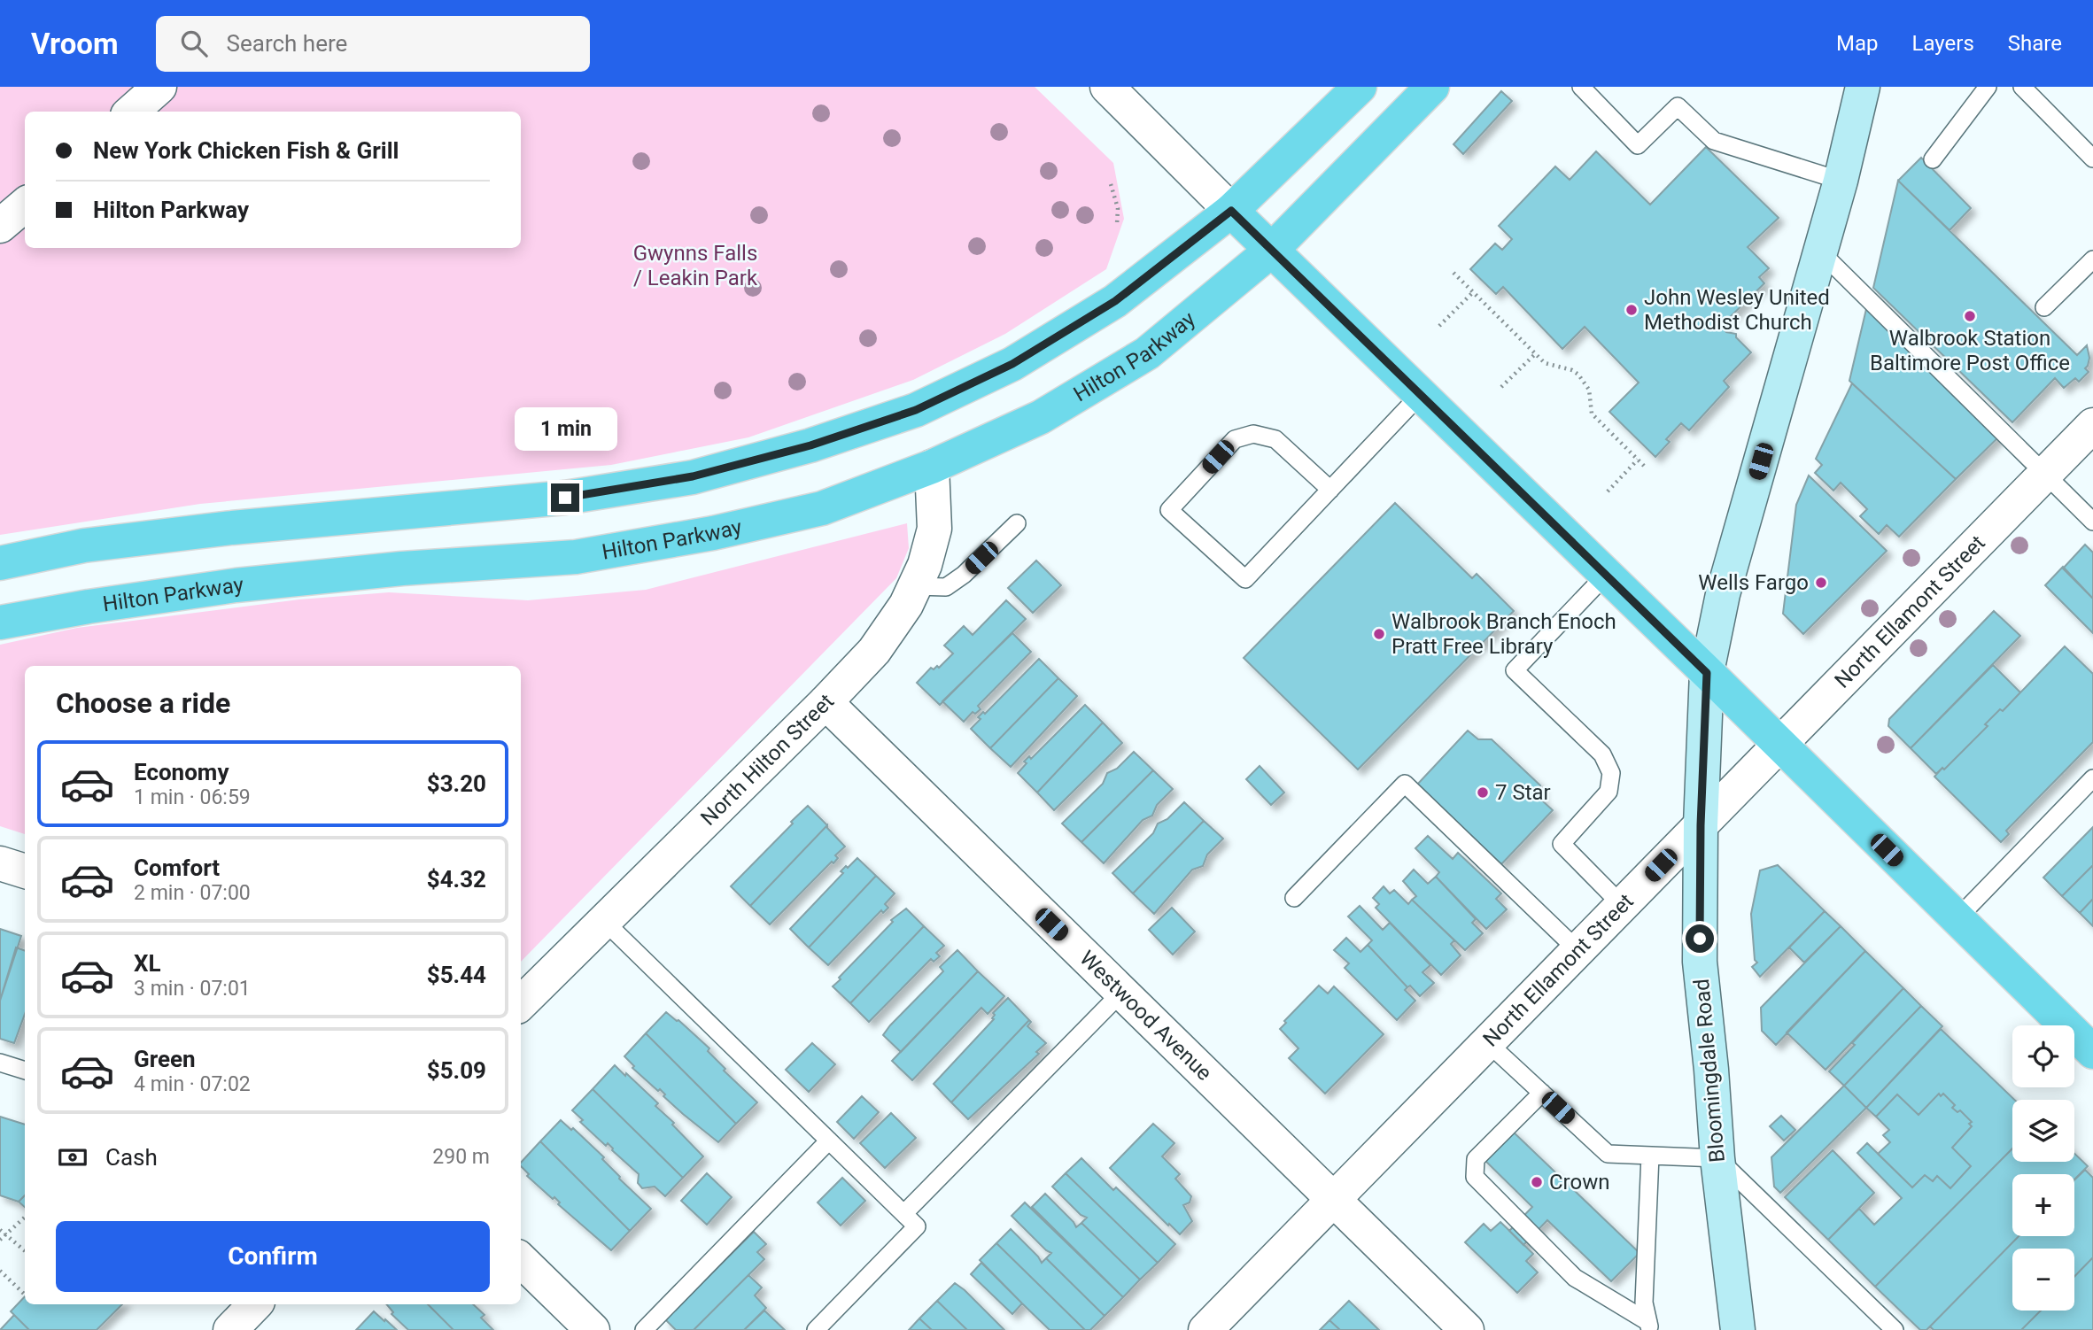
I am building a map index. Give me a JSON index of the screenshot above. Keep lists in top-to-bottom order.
{
  "streets": {
    "main road": ["Hilton Parkway", "Bloomingdale Road"],
    "street": ["North Ellamont Street", "North Hilton Street", "Westwood Avenue"]
  },
  "crossings": [
    ["Hilton Parkway", "North Hilton Street"],
    ["North Ellamont Street", "Westwood Avenue"],
    ["North Ellamont Street", "Bloomingdale Road"],
    ["North Hilton Street", "Westwood Avenue"]
  ],
  "parks": ["Gwynns Falls / Leakin Park"],
  "places": [
    "John Wesley United Methodist Church",
    "Walbrook Station Baltimore Post Office",
    "Wells Fargo",
    "Walbrook Branch Enoch Pratt Free Library",
    "7 Star",
    "Crown"
  ],
  "page": {
    "header": "Vroom",
    "search": "Search here",
    "nav": ["Map", "Layers", "Share"],
    "banner": ["New York Chicken Fish & Grill", "Hilton Parkway"],
    "bubble": "1 min",
    "heading": "Choose a ride",
    "list": [
      {
        "name": "Economy",
        "note": "1 min · 06:59",
        "value": "$3.20"
      },
      {
        "name": "Comfort",
        "note": "2 min · 07:00",
        "value": "$4.32"
      },
      {
        "name": "XL",
        "note": "3 min · 07:01",
        "value": "$5.44"
      },
      {
        "name": "Green",
        "note": "4 min · 07:02",
        "value": "$5.09"
      }
    ],
    "map_buttons": ["+", "−"],
    "pay": ["Cash", "290 m"],
    "buttons": "Confirm"
  }
}
